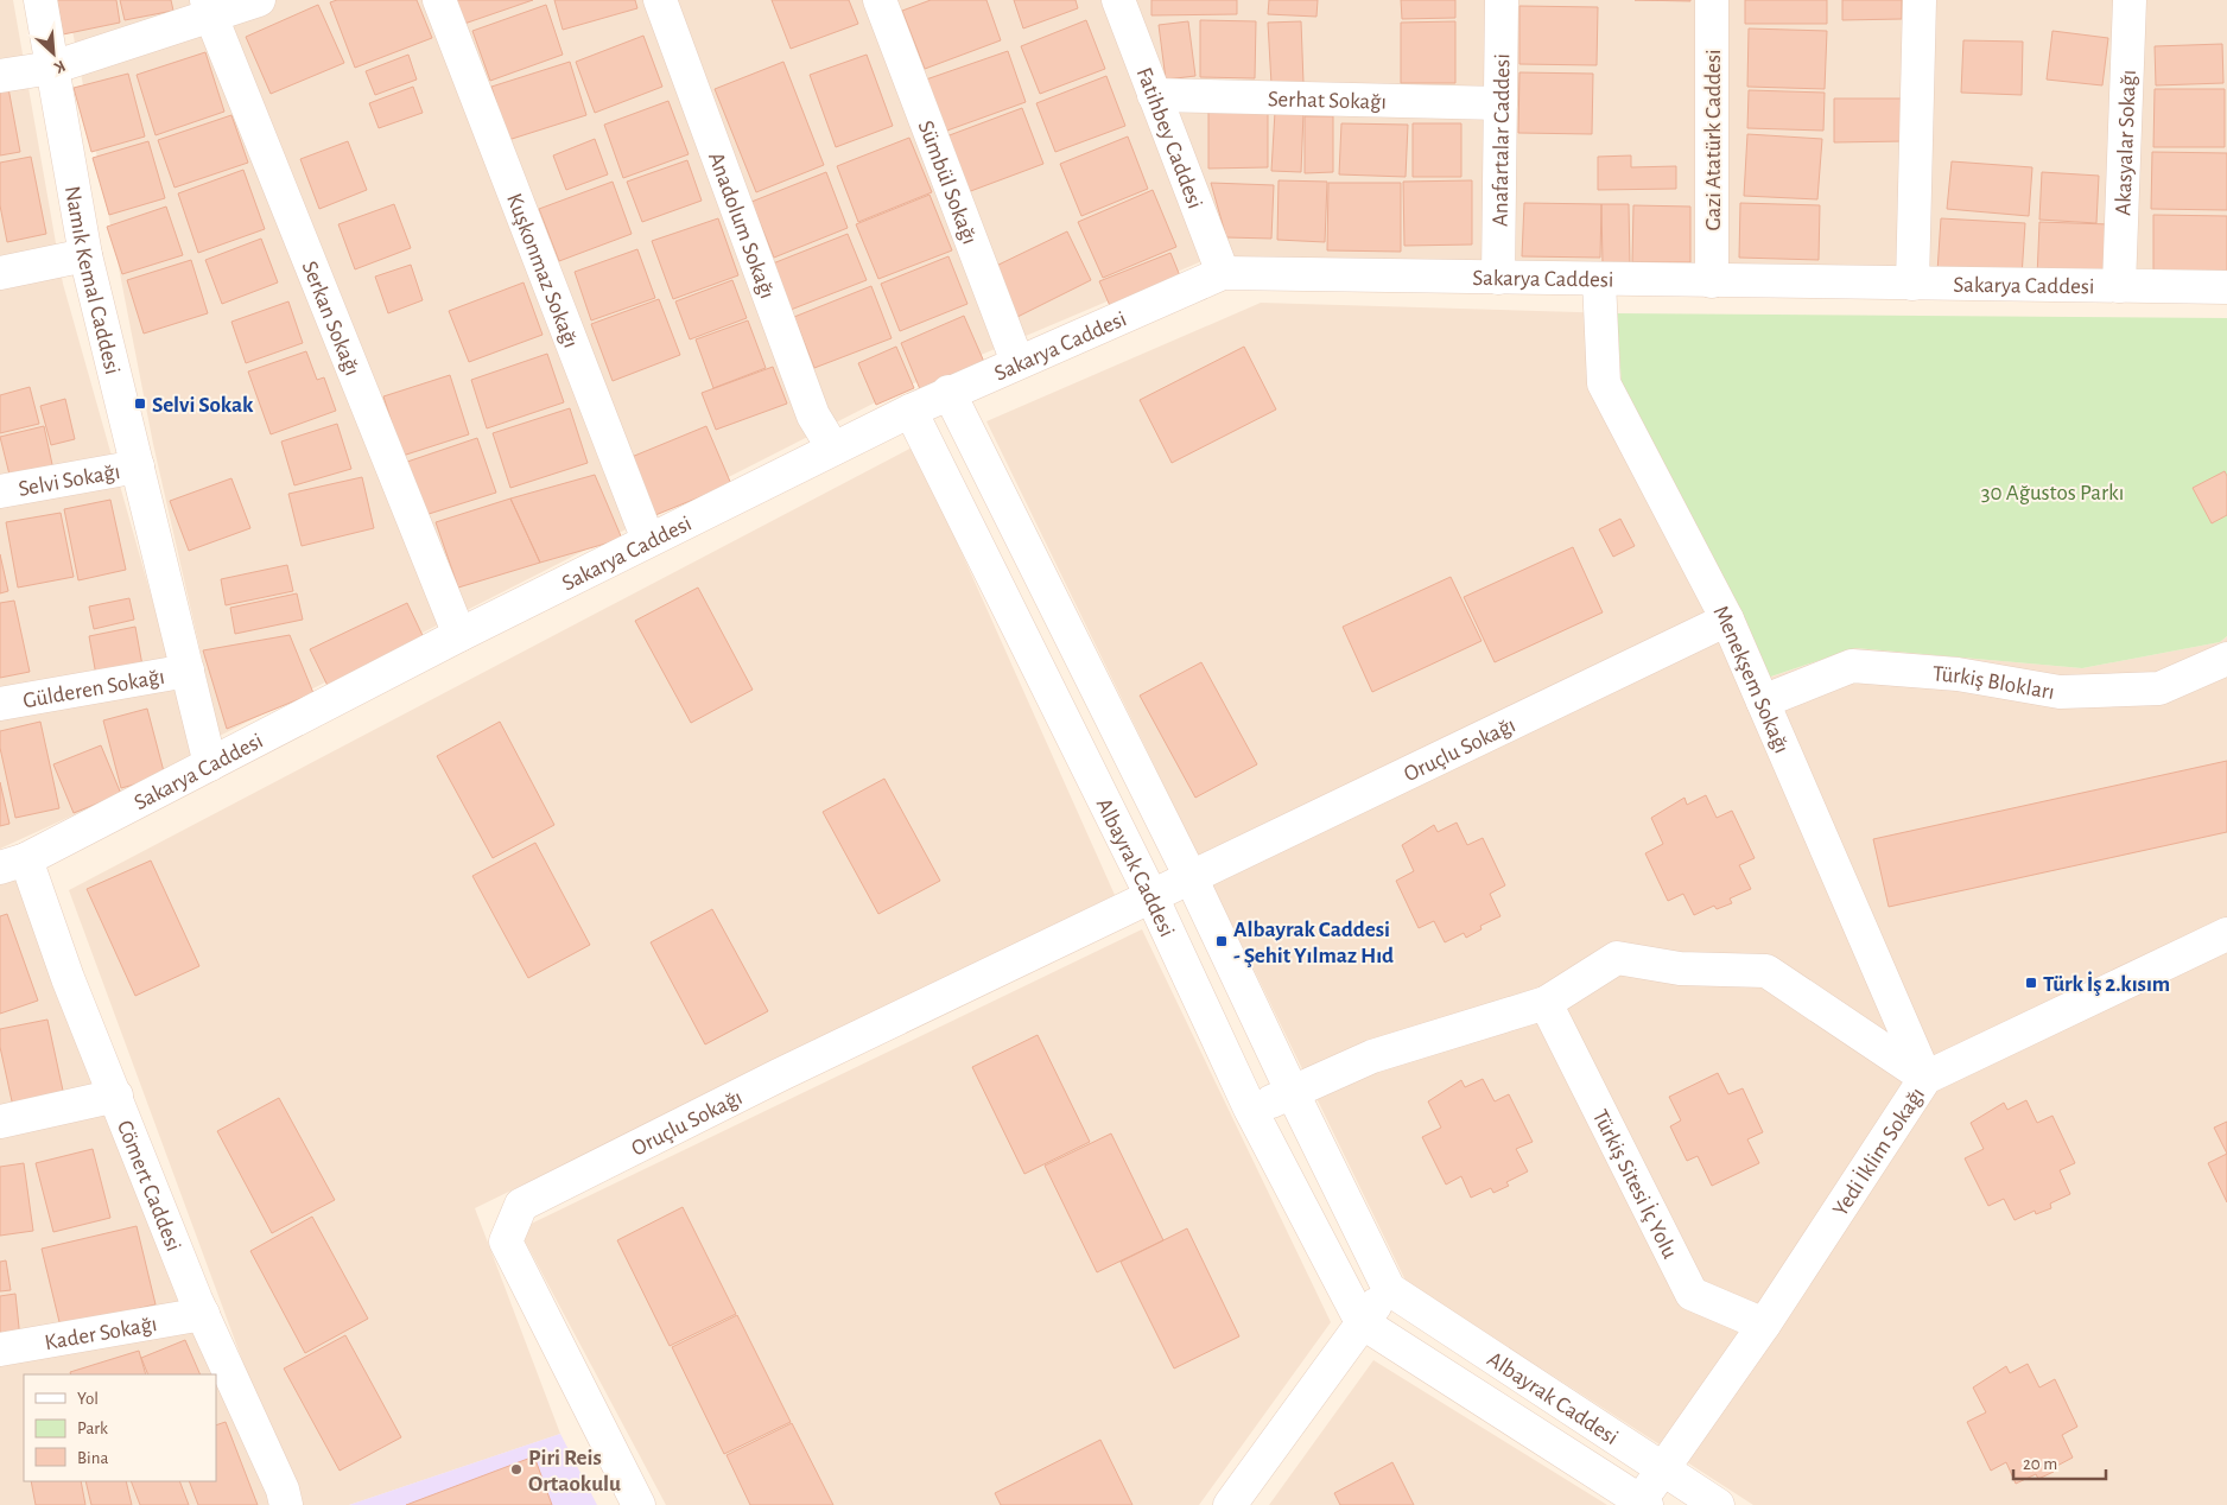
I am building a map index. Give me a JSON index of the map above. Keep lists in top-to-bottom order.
{
  "streets": {
    "street": [
      "Serhat Sokağı",
      "Fatihbey Caddesi",
      "Anafartalar Caddesi",
      "Gazi Atatürk Caddesi",
      "Akasyalar Sokağı",
      "Sümbül Sokağı",
      "Anadolum Sokağı",
      "Kuşkonmaz Sokağı",
      "Namık Kemal Caddesi",
      "Sakarya Caddesi",
      "Serkan Sokağı",
      "Selvi Sokağı",
      "Menekşem Sokağı",
      "Türkiş Blokları",
      "Gülderen Sokağı",
      "Oruçlu Sokağı",
      "Albayrak Caddesi",
      "Yedi İklim Sokağı",
      "Türkiş Sitesi İç Yolu",
      "Cömert Caddesi",
      "Kader Sokağı"
    ]
  },
  "crossings": [
    ["Serhat Sokağı", "Fatihbey Caddesi"],
    ["Serhat Sokağı", "Anafartalar Caddesi"],
    ["Fatihbey Caddesi", "Sakarya Caddesi"],
    ["Anafartalar Caddesi", "Sakarya Caddesi"],
    ["Gazi Atatürk Caddesi", "Sakarya Caddesi"],
    ["Akasyalar Sokağı", "Sakarya Caddesi"],
    ["Sümbül Sokağı", "Sakarya Caddesi"],
    ["Anadolum Sokağı", "Sakarya Caddesi"],
    ["Kuşkonmaz Sokağı", "Sakarya Caddesi"],
    ["Namık Kemal Caddesi", "Sakarya Caddesi"],
    ["Namık Kemal Caddesi", "Selvi Sokağı"],
    ["Namık Kemal Caddesi", "Gülderen Sokağı"],
    ["Sakarya Caddesi", "Serkan Sokağı"],
    ["Sakarya Caddesi", "Menekşem Sokağı"],
    ["Sakarya Caddesi", "Albayrak Caddesi"],
    ["Sakarya Caddesi", "Cömert Caddesi"],
    ["Menekşem Sokağı", "Türkiş Blokları"],
    ["Menekşem Sokağı", "Oruçlu Sokağı"],
    ["Menekşem Sokağı", "Yedi İklim Sokağı"],
    ["Oruçlu Sokağı", "Albayrak Caddesi"],
    ["Albayrak Caddesi", "Yedi İklim Sokağı"],
    ["Yedi İklim Sokağı", "Türkiş Sitesi İç Yolu"],
    ["Cömert Caddesi", "Kader Sokağı"]
  ],
  "parks": ["30 Ağustos Parkı"],
  "places": {
    "transit": ["Selvi Sokak", "Albayrak Caddesi - Şehit Yılmaz Hıd", "Türk İş 2.kısım"],
    "other": ["Piri Reis Ortaokulu"]
  },
  "legend": ["Yol", "Park", "Bina"],
  "scale_bar": "20 m",
  "north": "bottom right"
}
